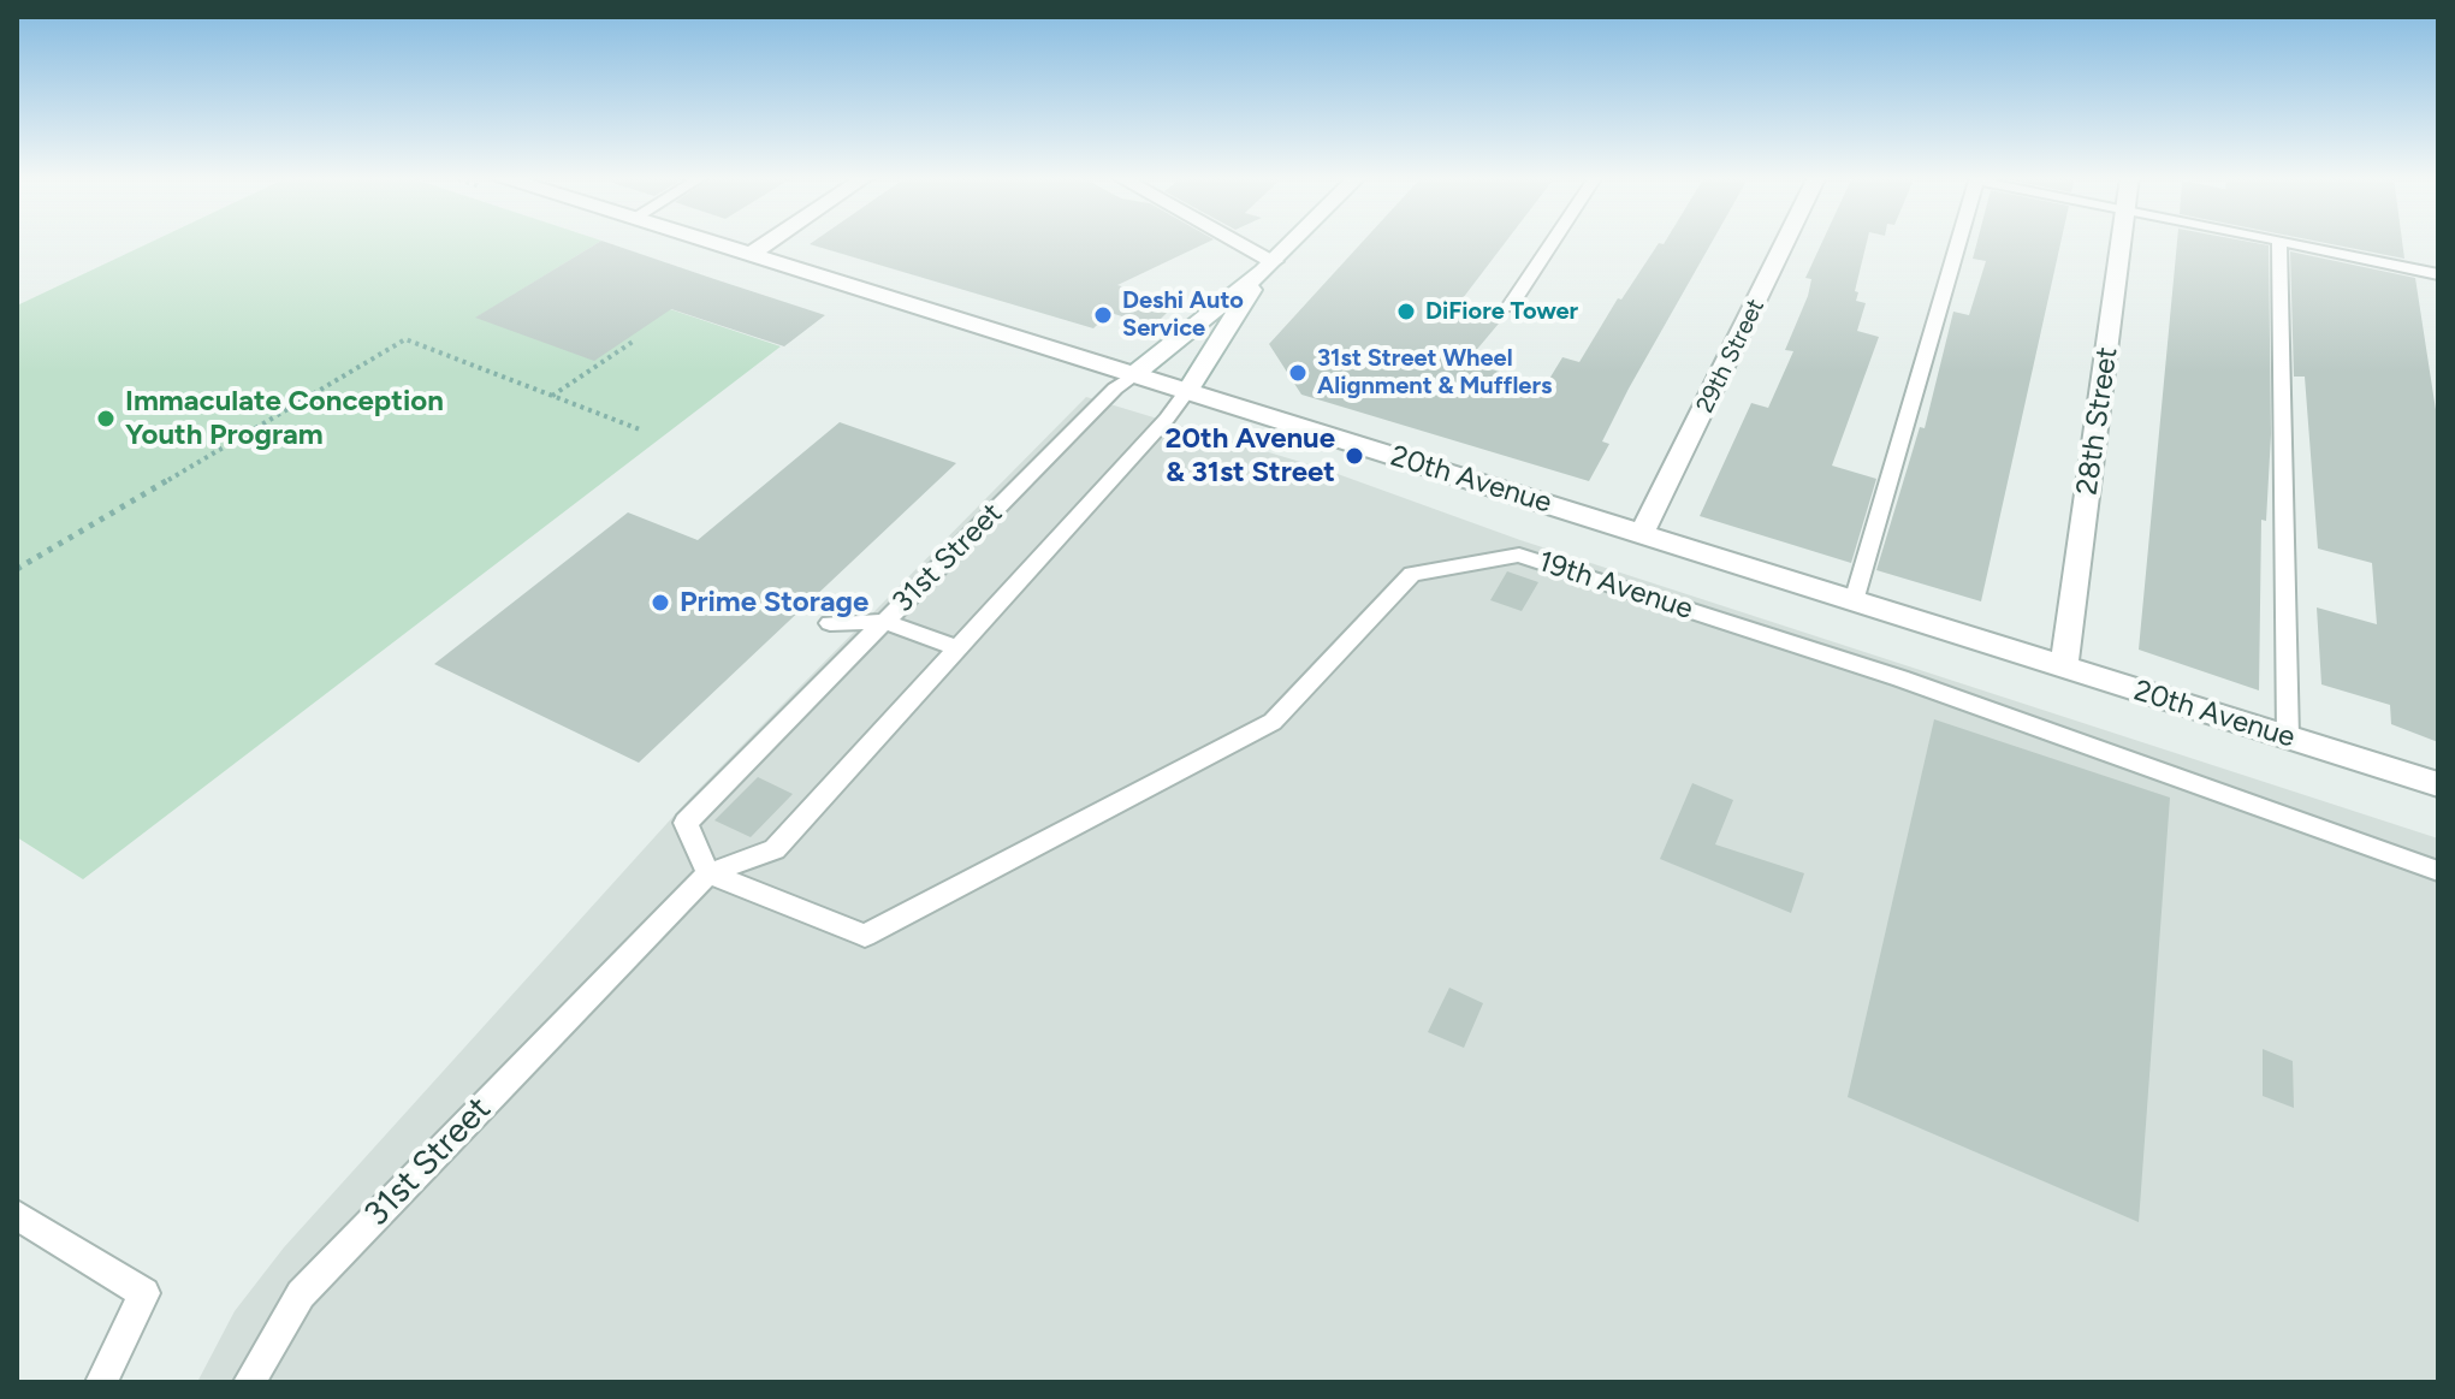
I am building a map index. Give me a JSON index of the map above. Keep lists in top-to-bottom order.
{
  "streets": {
    "street": [
      "29th Street",
      "28th Street",
      "20th Avenue",
      "31st Street"
    ],
    "lane": ["19th Avenue"]
  },
  "crossings": [
    ["29th Street", "20th Avenue"],
    ["28th Street", "20th Avenue"],
    ["20th Avenue", "31st Street"],
    ["31st Street", "19th Avenue"]
  ],
  "places": [
    "DiFiore Tower",
    "Deshi Auto Service",
    "31st Street Wheel Alignment & Mufflers",
    "Immaculate Conception Youth Program",
    "20th Avenue & 31st Street",
    "Prime Storage"
  ]
}
